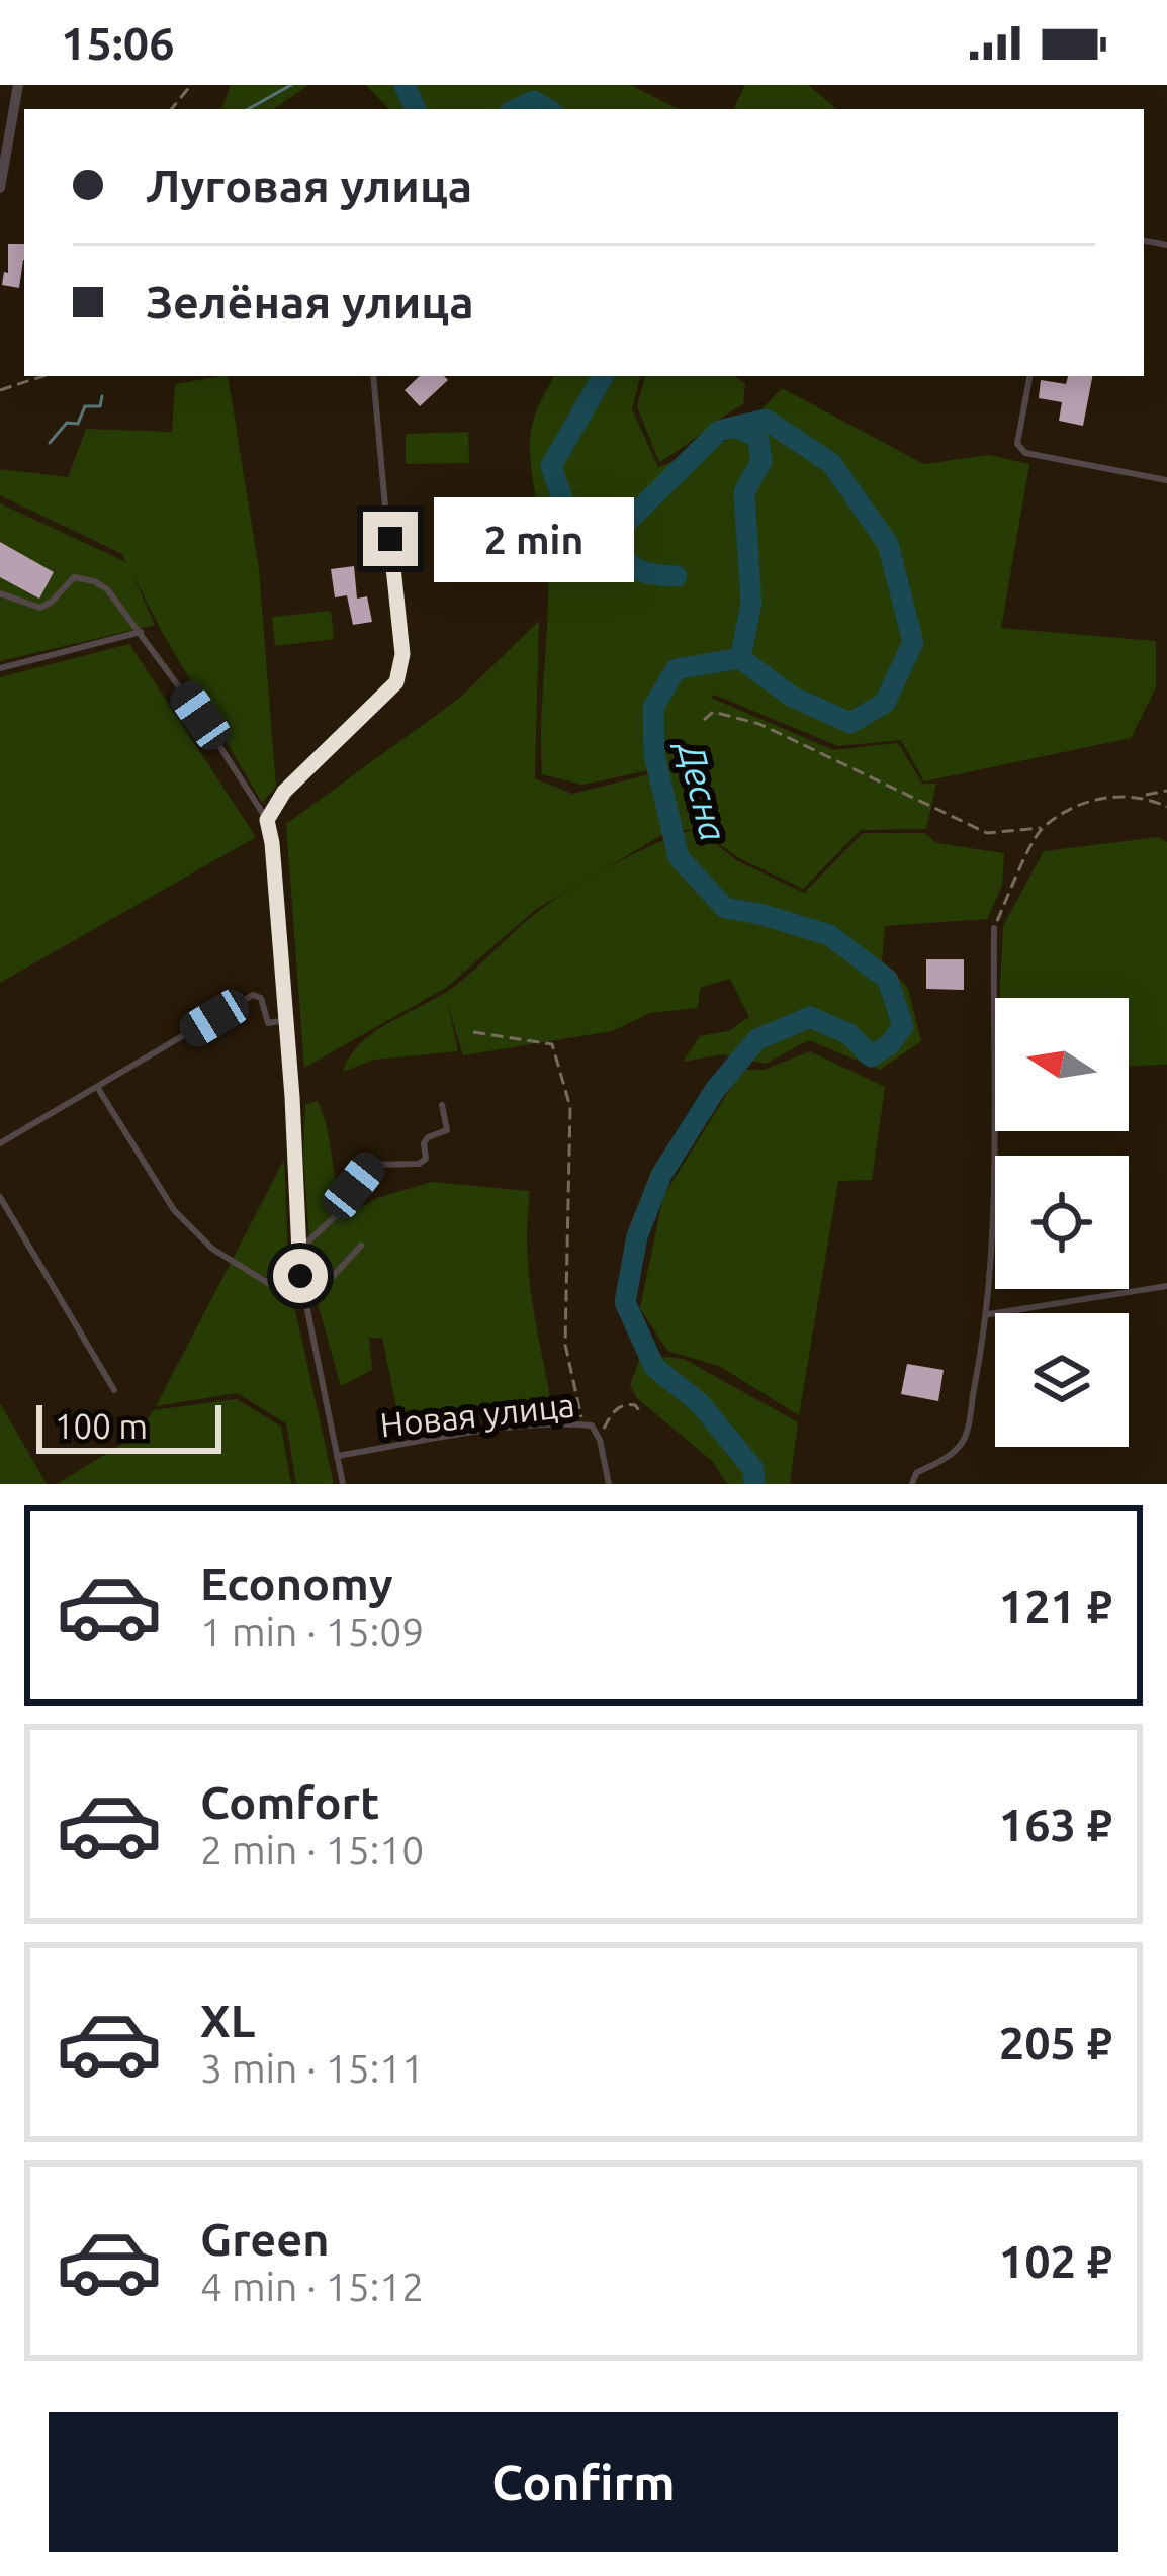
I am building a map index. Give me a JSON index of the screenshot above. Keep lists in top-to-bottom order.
{
  "streets": {
    "lane": ["Новая улица"]
  },
  "water": ["Десна"],
  "scale_bar": "100 m",
  "north": "left",
  "page": {
    "status": "15:06",
    "banner": ["Луговая улица", "Зелёная улица"],
    "bubble": "2 min",
    "scale": "100 m",
    "list": [
      {
        "name": "Economy",
        "note": "1 min · 15:09",
        "value": "121 ₽"
      },
      {
        "name": "Comfort",
        "note": "2 min · 15:10",
        "value": "163 ₽"
      },
      {
        "name": "XL",
        "note": "3 min · 15:11",
        "value": "205 ₽"
      },
      {
        "name": "Green",
        "note": "4 min · 15:12",
        "value": "102 ₽"
      }
    ],
    "buttons": "Confirm"
  }
}
